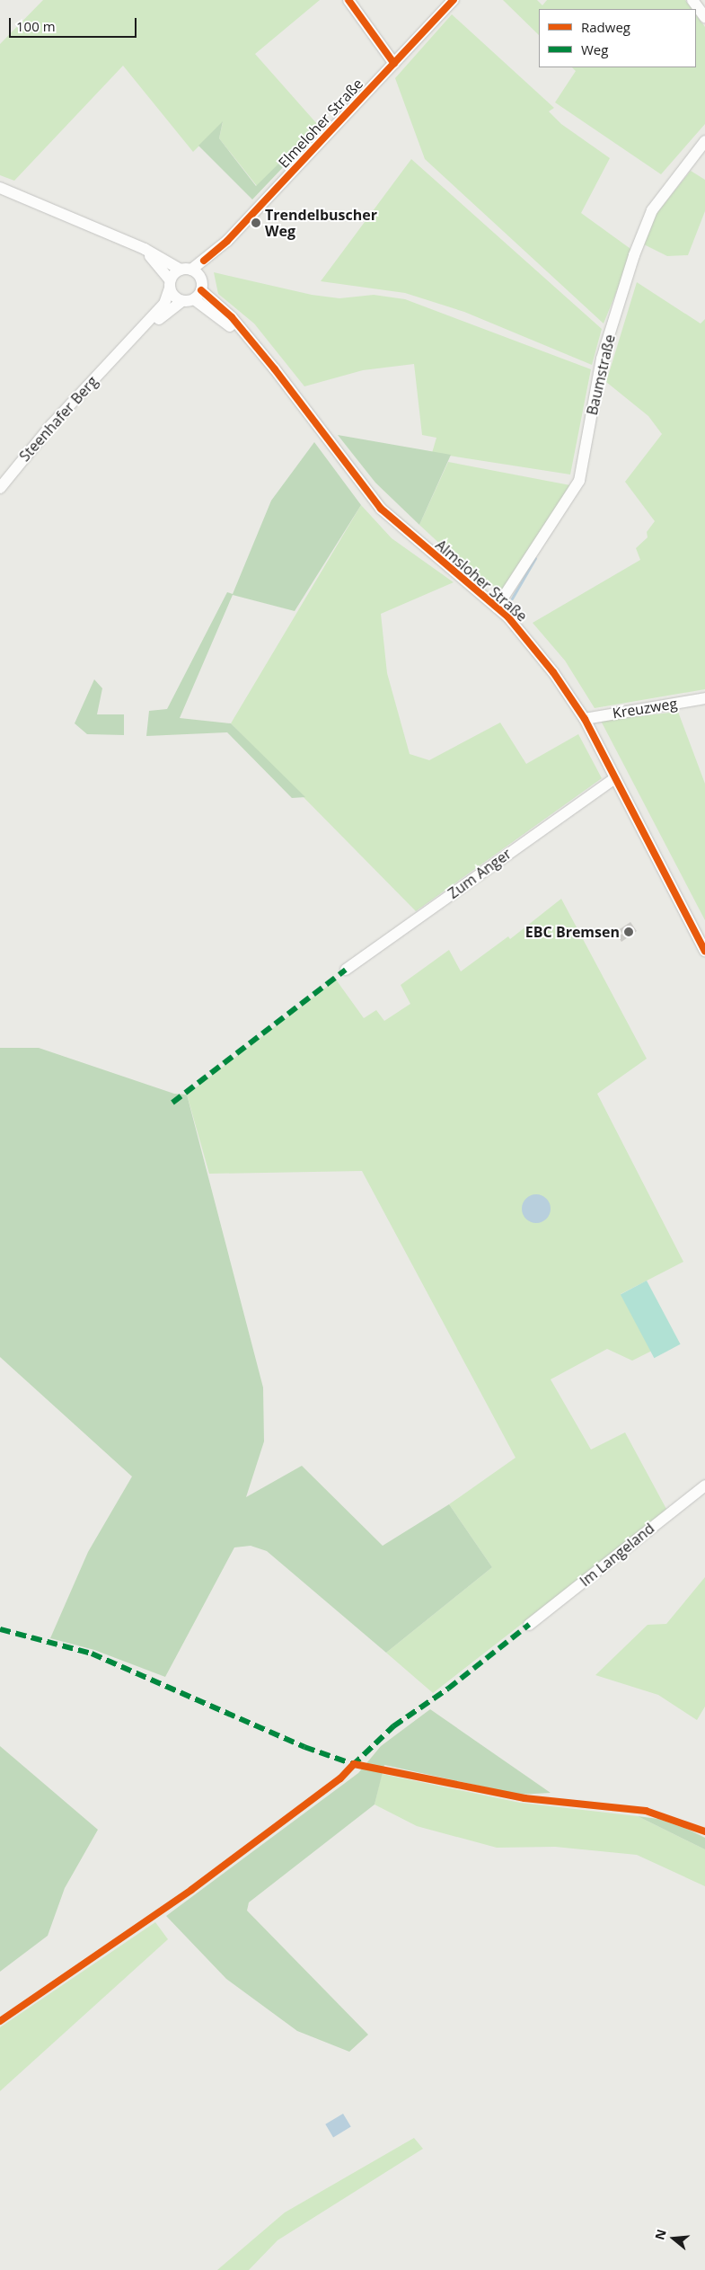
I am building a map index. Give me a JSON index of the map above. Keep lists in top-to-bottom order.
{
  "streets": {
    "street": [
      "Elmeloher Straße",
      "Baumstraße",
      "Steenhafer Berg",
      "Almsloher Straße",
      "Kreuzweg",
      "Zum Anger",
      "Im Langeland"
    ]
  },
  "crossings": [
    ["Elmeloher Straße", "Steenhafer Berg"],
    ["Elmeloher Straße", "Almsloher Straße"],
    ["Baumstraße", "Almsloher Straße"],
    ["Almsloher Straße", "Kreuzweg"],
    ["Almsloher Straße", "Zum Anger"]
  ],
  "places": ["Trendelbuscher Weg", "EBC Bremsen"],
  "legend": ["Radweg", "Weg"],
  "scale_bar": "100 m",
  "north": "left"
}
